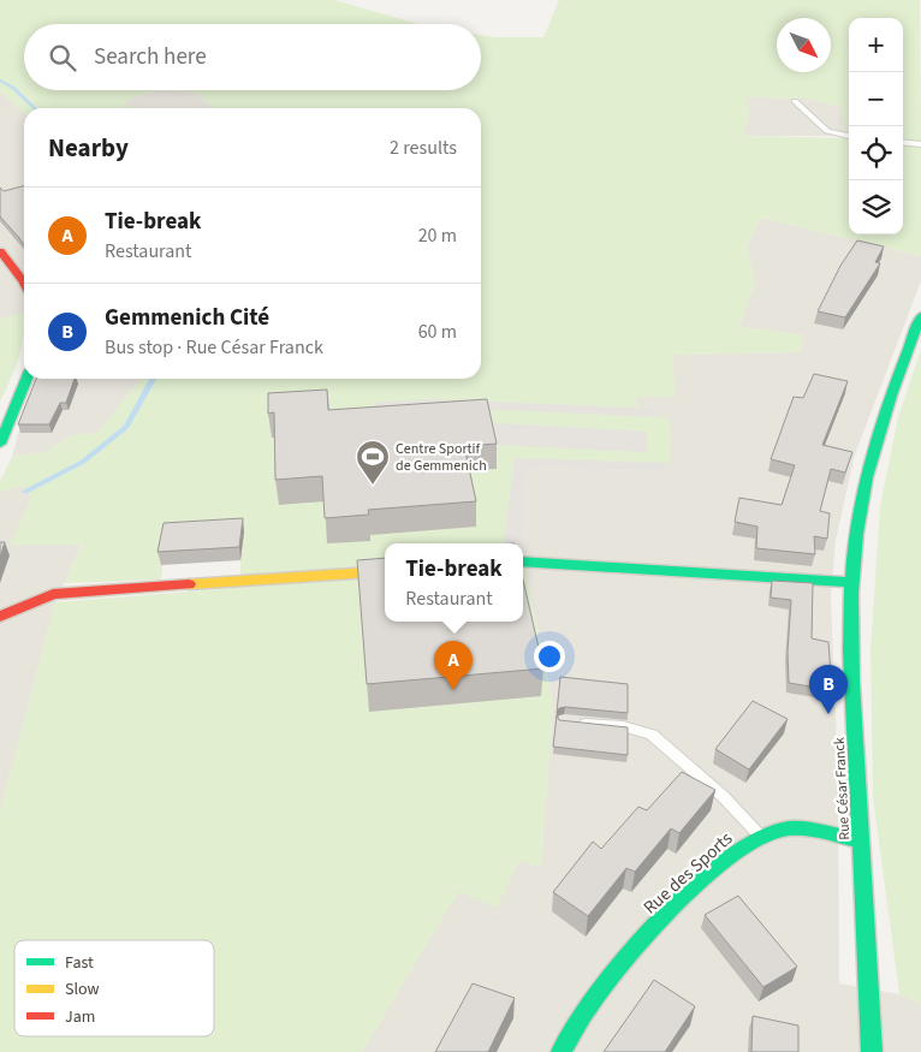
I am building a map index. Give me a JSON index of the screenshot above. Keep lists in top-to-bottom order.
{
  "streets": {
    "street": ["Rue César Franck", "Rue des Sports"]
  },
  "crossings": [
    ["Rue César Franck", "Rue des Sports"]
  ],
  "places": {
    "sports": ["Centre Sportif de Gemmenich"]
  },
  "legend": ["Fast", "Slow", "Jam"],
  "north": "bottom right",
  "page": {
    "map_buttons": ["+", "−"],
    "search": "Search here",
    "heading": ["Nearby", "2 results"],
    "list": [
      {
        "mark": "A",
        "name": "Tie-break",
        "note": "Restaurant",
        "value": "20 m"
      },
      {
        "mark": "B",
        "name": "Gemmenich Cité",
        "note": "Bus stop · Rue César Franck",
        "value": "60 m"
      }
    ],
    "popup": ["Tie-break", "Restaurant"],
    "pins": ["A", "B"]
  }
}
